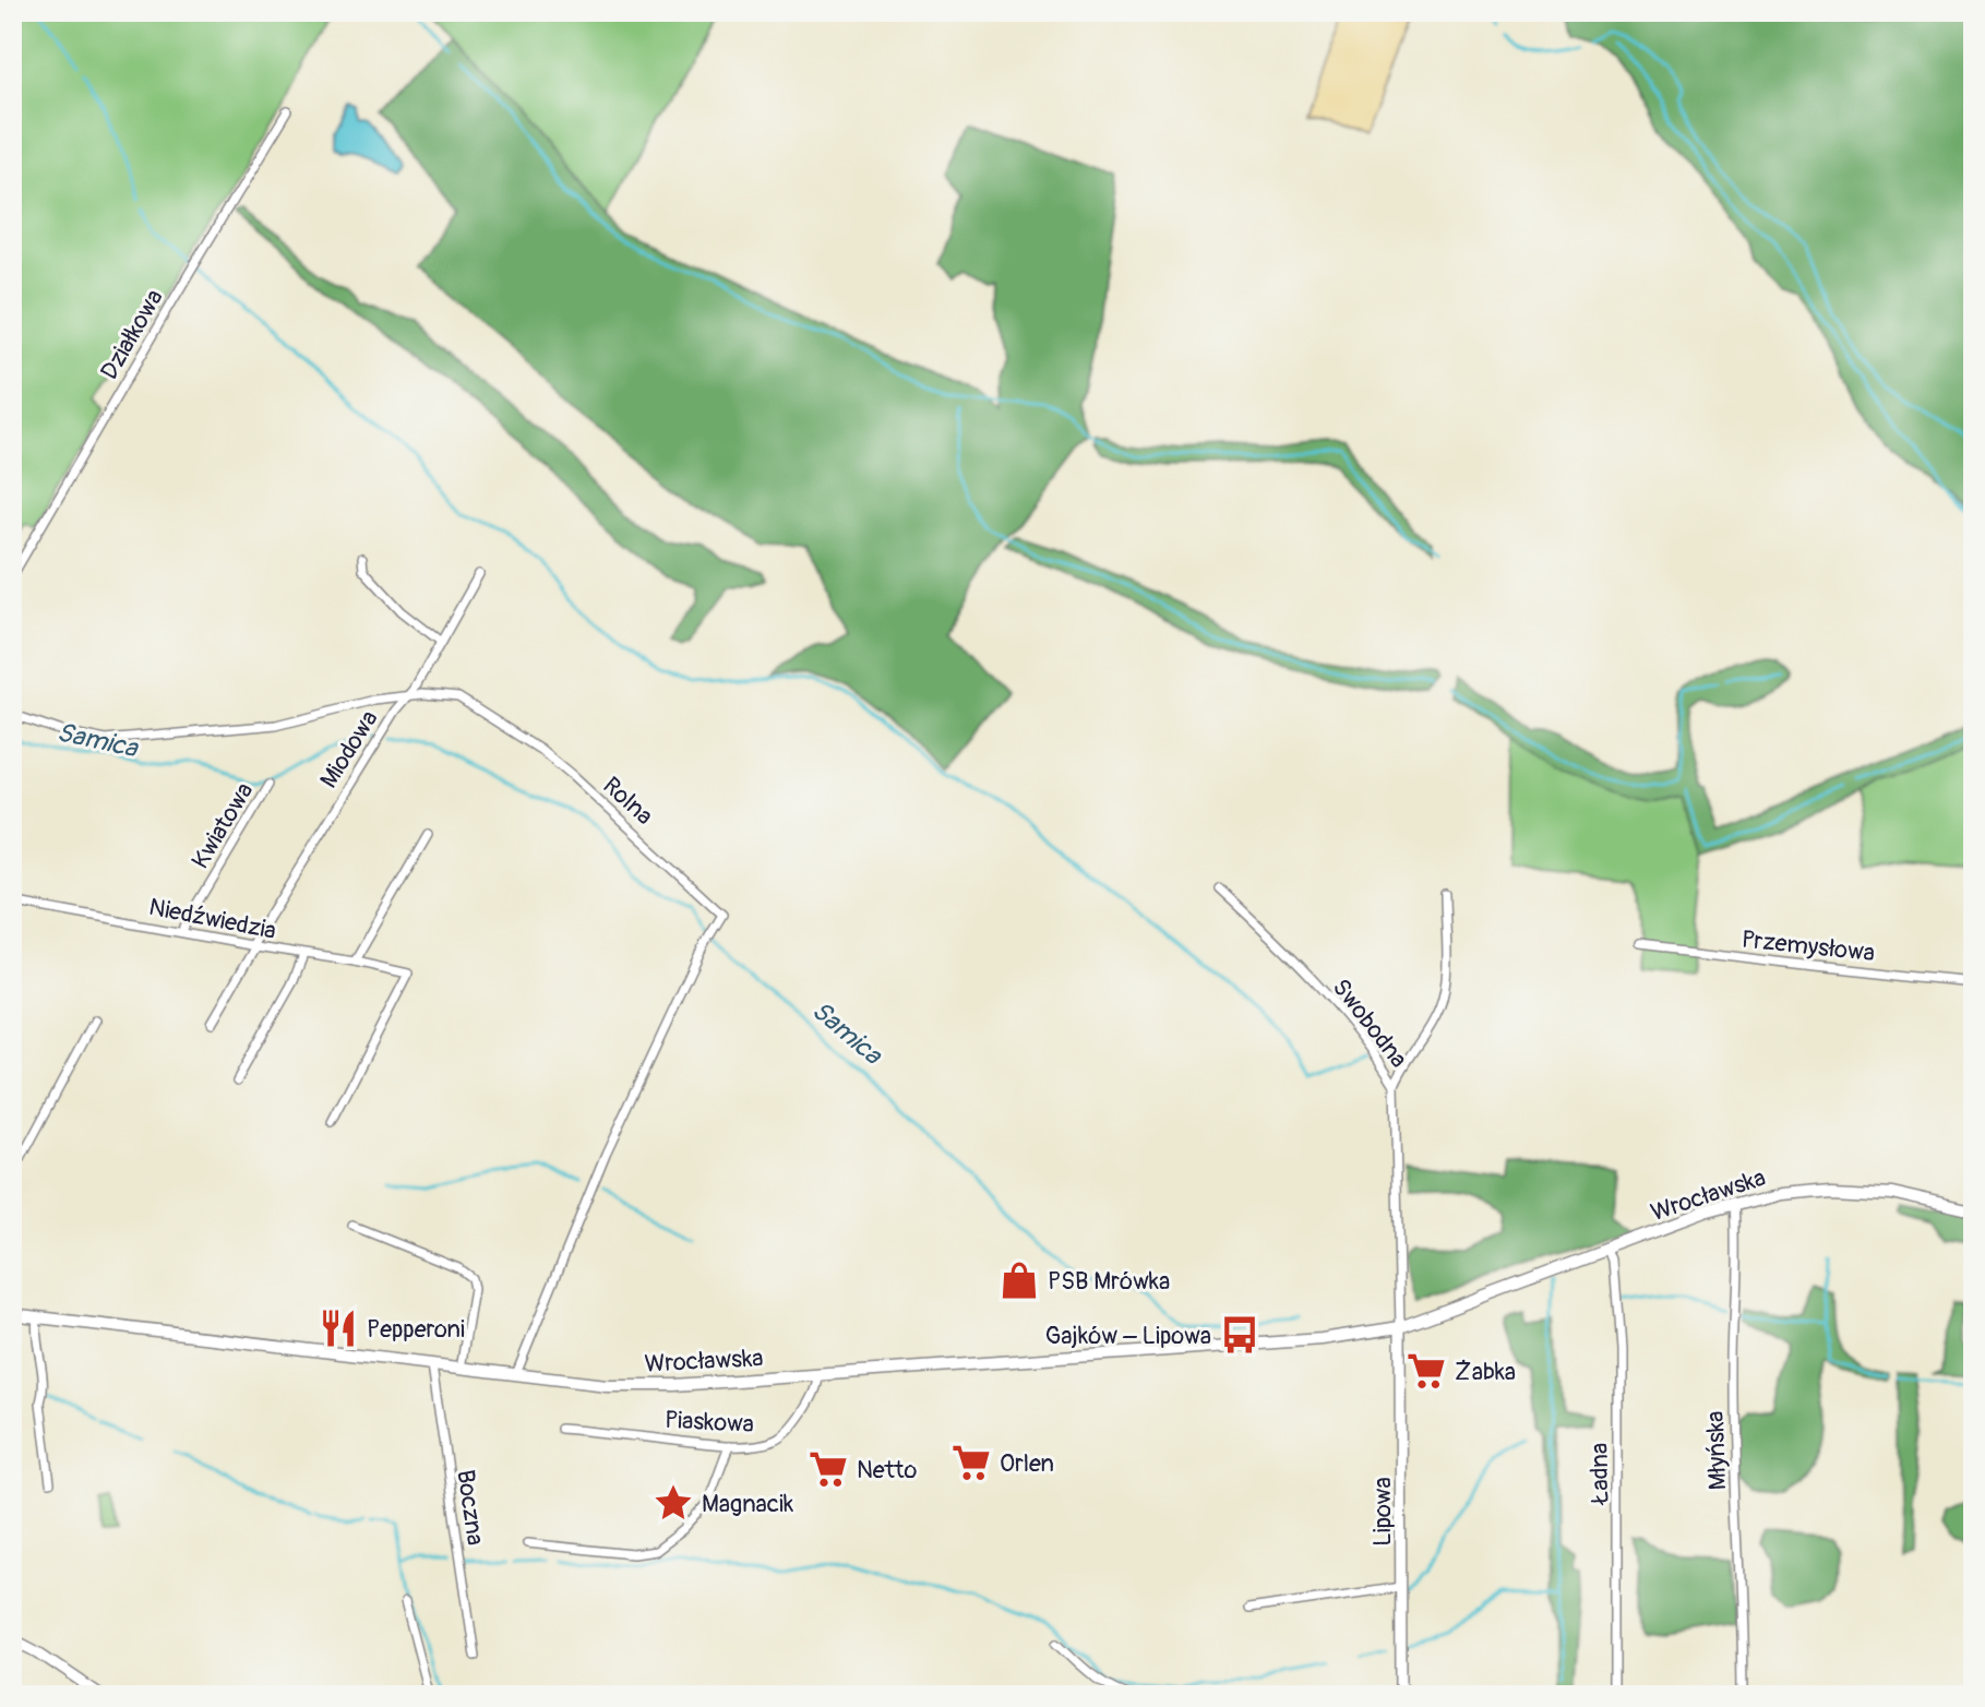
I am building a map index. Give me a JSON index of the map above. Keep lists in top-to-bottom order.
{
  "streets": {
    "main road": ["Wrocławska"],
    "street": [
      "Działkowa",
      "Miodowa",
      "Rolna",
      "Kwiatowa",
      "Niedźwiedzia",
      "Przemysłowa",
      "Swobodna",
      "Piaskowa",
      "Młyńska",
      "Ładna",
      "Boczna",
      "Lipowa"
    ]
  },
  "crossings": [
    ["Miodowa", "Rolna"],
    ["Miodowa", "Niedźwiedzia"],
    ["Rolna", "Wrocławska"],
    ["Kwiatowa", "Niedźwiedzia"],
    ["Swobodna", "Wrocławska"],
    ["Swobodna", "Lipowa"],
    ["Wrocławska", "Piaskowa"],
    ["Wrocławska", "Młyńska"],
    ["Wrocławska", "Ładna"],
    ["Wrocławska", "Boczna"],
    ["Wrocławska", "Lipowa"]
  ],
  "water": ["Samica"],
  "places": {
    "shop": ["PSB Mrówka"],
    "restaurant": ["Pepperoni"],
    "bus stop": ["Gajków – Lipowa"],
    "supermarket": ["Żabka", "Orlen", "Netto"],
    "place": ["Magnacik"]
  }
}
